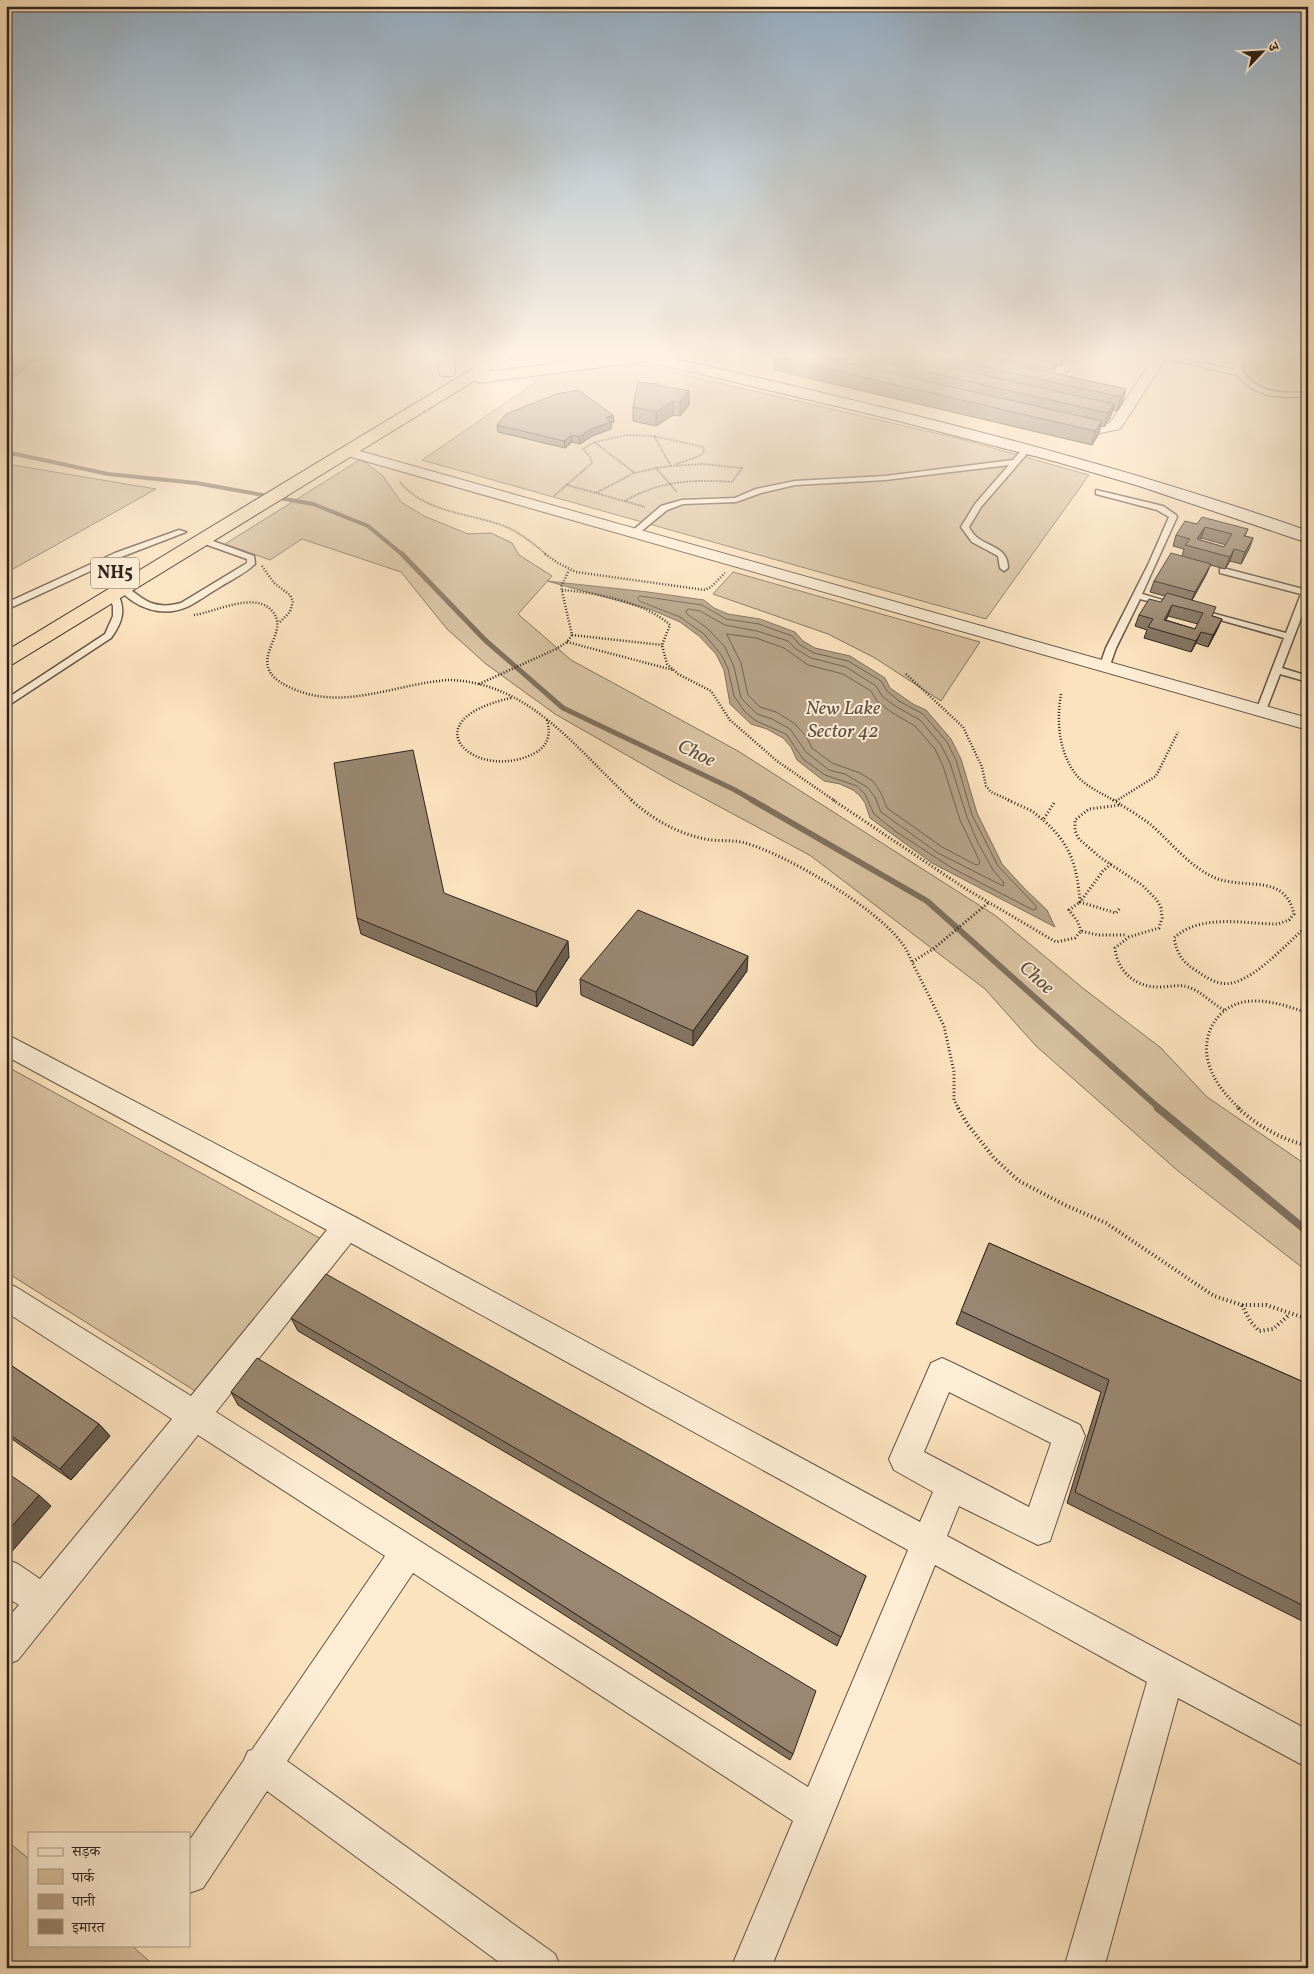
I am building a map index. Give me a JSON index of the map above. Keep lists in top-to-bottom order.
{
  "streets": {
    "highway": ["NH5"]
  },
  "water": ["New Lake Sector 42", "Choe"],
  "legend": [
    "सड़क",
    "पार्क",
    "पानी",
    "इमारत"
  ],
  "north": "top right"
}
